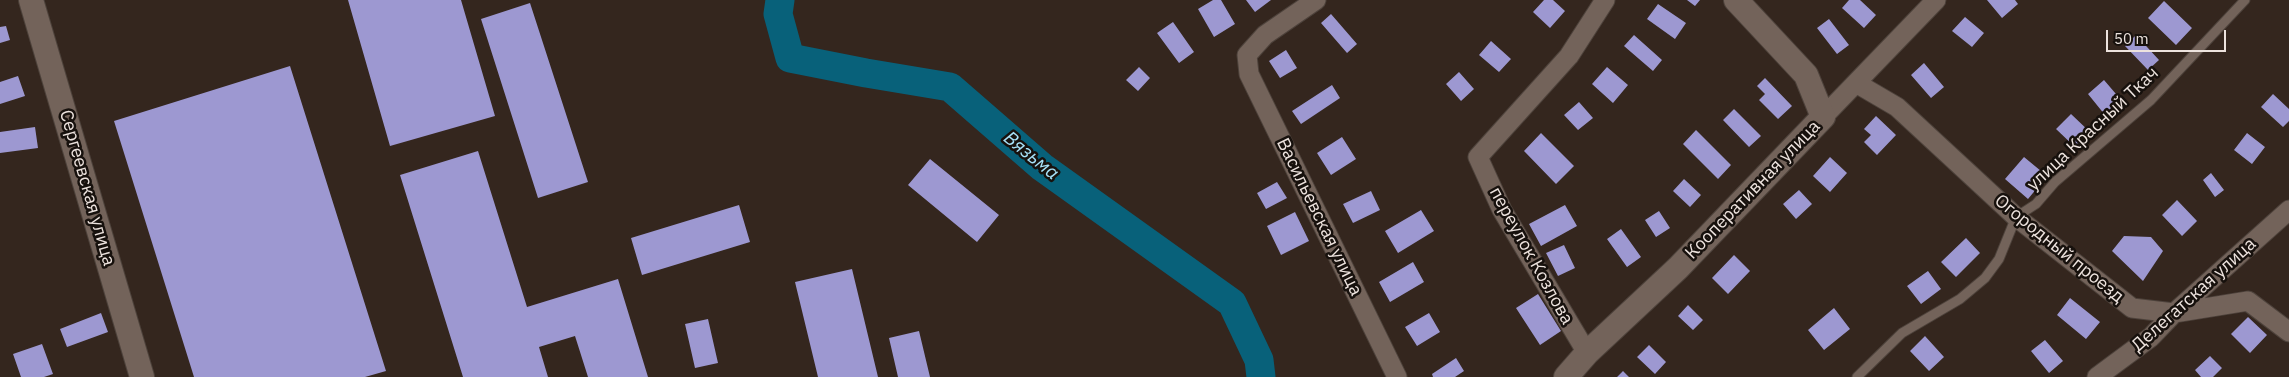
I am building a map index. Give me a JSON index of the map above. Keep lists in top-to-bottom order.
{
  "streets": {
    "street": [
      "Сергеевская улица",
      "Кооперативная улица",
      "Васильевская улица",
      "Огородный проезд",
      "переулок Козлова",
      "Делегатская улица"
    ],
    "lane": ["улица Красный Ткач"]
  },
  "crossings": [
    ["улица Красный Ткач", "Огородный проезд"],
    ["Кооперативная улица", "Огородный проезд"],
    ["Кооперативная улица", "переулок Козлова"],
    ["Огородный проезд", "Делегатская улица"]
  ],
  "water": ["Вязьма"],
  "scale_bar": "50 m"
}
